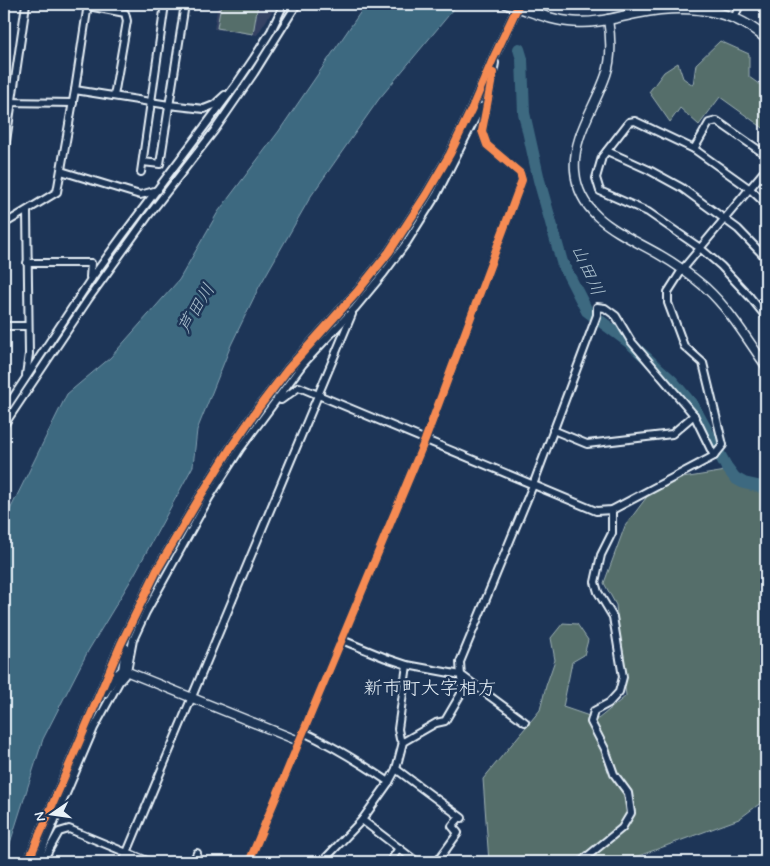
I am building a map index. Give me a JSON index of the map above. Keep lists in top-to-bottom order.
{
  "districts": ["新市町大字相方"],
  "water": ["山田川", "芦田川"],
  "north": "left"
}
